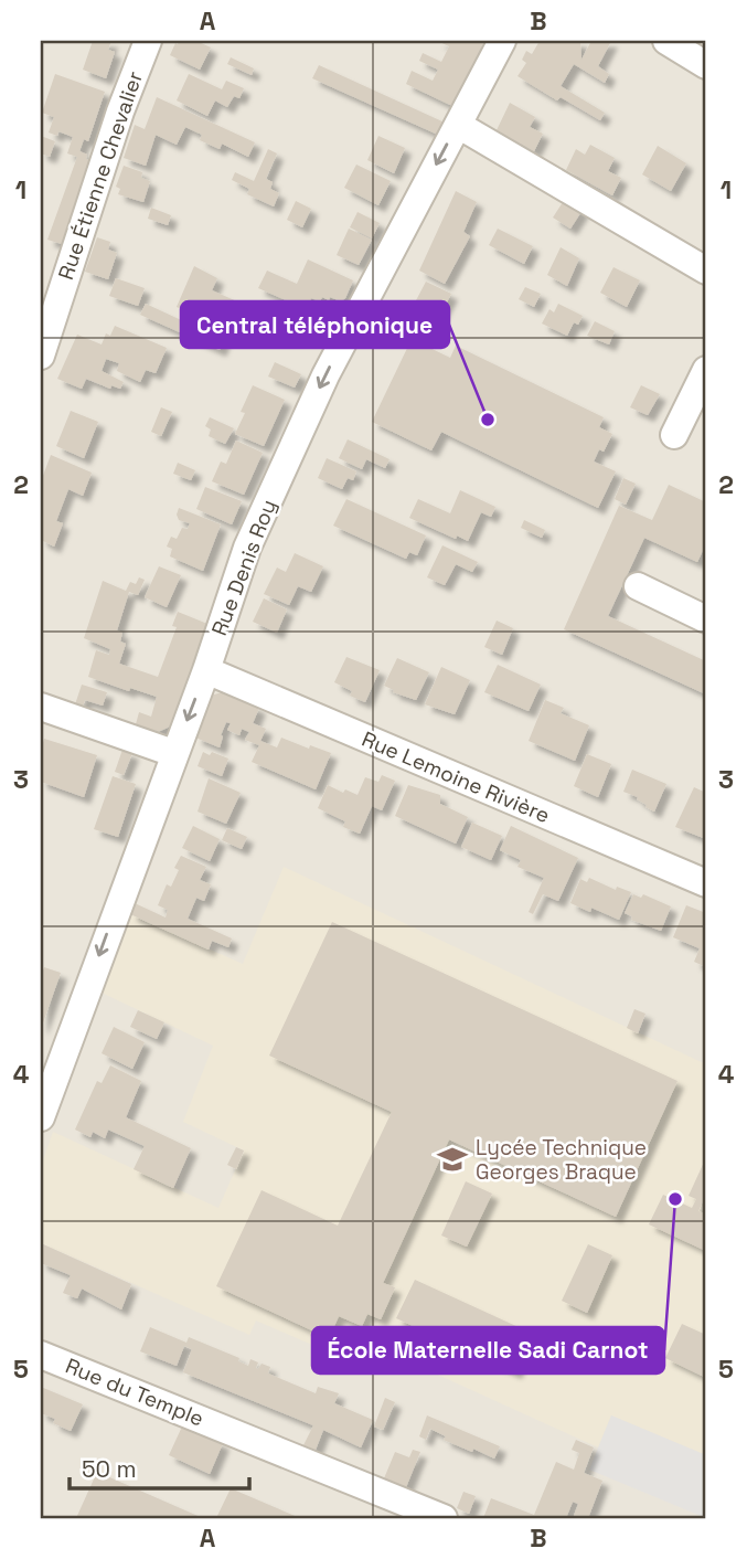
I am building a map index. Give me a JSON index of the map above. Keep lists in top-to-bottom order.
{
  "streets": {
    "street": [
      "Rue Étienne Chevalier",
      "Rue Denis Roy",
      "Rue Lemoine Rivière",
      "Rue du Temple"
    ]
  },
  "crossings": [
    ["Rue Denis Roy", "Rue Lemoine Rivière"]
  ],
  "one_way": ["Rue Denis Roy"],
  "places": {
    "other": ["Central téléphonique", "École Maternelle Sadi Carnot"],
    "school or university": ["Lycée Technique Georges Braque"]
  },
  "scale_bar": "50 m",
  "grid": {
    "columns": ["A", "B"],
    "rows": [
      "1",
      "2",
      "3",
      "4",
      "5"
    ]
  }
}
